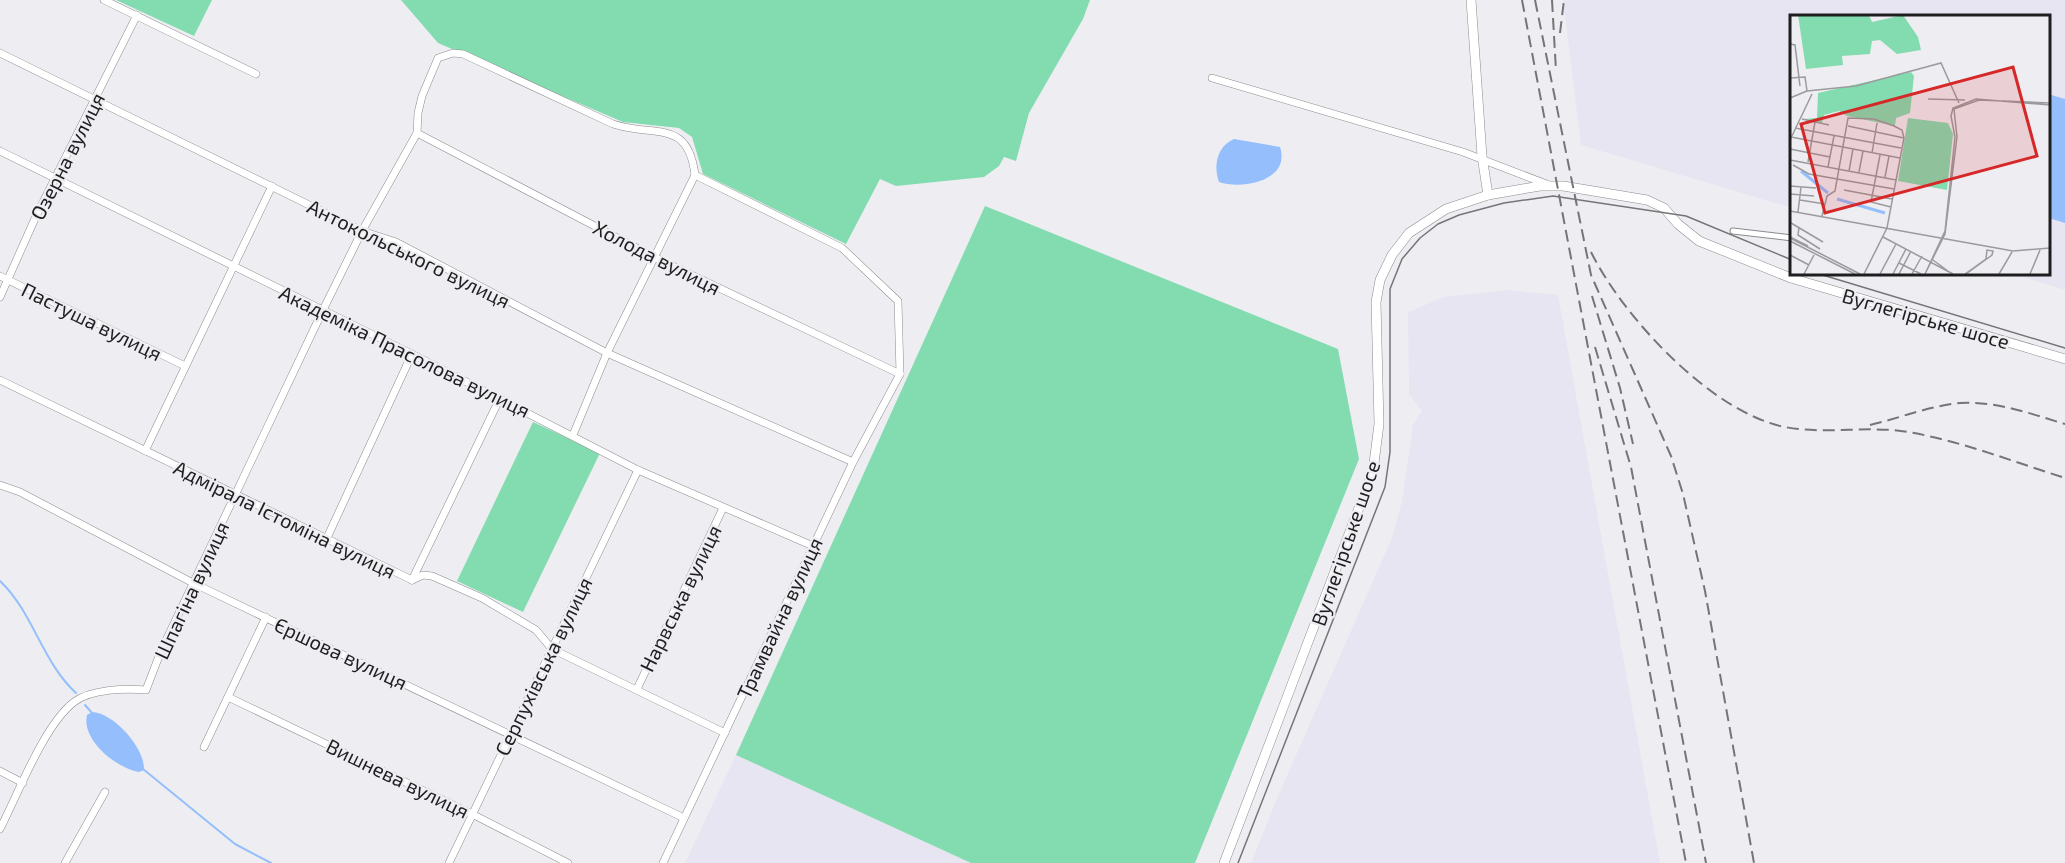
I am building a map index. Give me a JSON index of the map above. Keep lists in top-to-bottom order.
{
  "streets": {
    "street": [
      "Озерна вулиця",
      "Антокольського вулиця",
      "Холода вулиця",
      "Вуглегірське шосе",
      "Пастуша вулиця",
      "Академіка Прасолова вулиця",
      "Адмірала Істоміна вулиця",
      "Шпагіна вулиця",
      "Нарвська вулиця",
      "Трамвайна вулиця",
      "Єршова вулиця",
      "Серпухівська вулиця",
      "Вишнева вулиця"
    ]
  },
  "crossings": [
    ["Озерна вулиця", "Антокольського вулиця"],
    ["Озерна вулиця", "Пастуша вулиця"],
    ["Озерна вулиця", "Академіка Прасолова вулиця"],
    ["Антокольського вулиця", "Шпагіна вулиця"],
    ["Антокольського вулиця", "Трамвайна вулиця"],
    ["Холода вулиця", "Шпагіна вулиця"],
    ["Холода вулиця", "Трамвайна вулиця"],
    ["Академіка Прасолова вулиця", "Шпагіна вулиця"],
    ["Академіка Прасолова вулиця", "Нарвська вулиця"],
    ["Академіка Прасолова вулиця", "Трамвайна вулиця"],
    ["Академіка Прасолова вулиця", "Серпухівська вулиця"],
    ["Адмірала Істоміна вулиця", "Шпагіна вулиця"],
    ["Адмірала Істоміна вулиця", "Нарвська вулиця"],
    ["Адмірала Істоміна вулиця", "Трамвайна вулиця"],
    ["Адмірала Істоміна вулиця", "Серпухівська вулиця"],
    ["Шпагіна вулиця", "Єршова вулиця"],
    ["Трамвайна вулиця", "Єршова вулиця"],
    ["Єршова вулиця", "Серпухівська вулиця"],
    ["Серпухівська вулиця", "Вишнева вулиця"]
  ]
}
